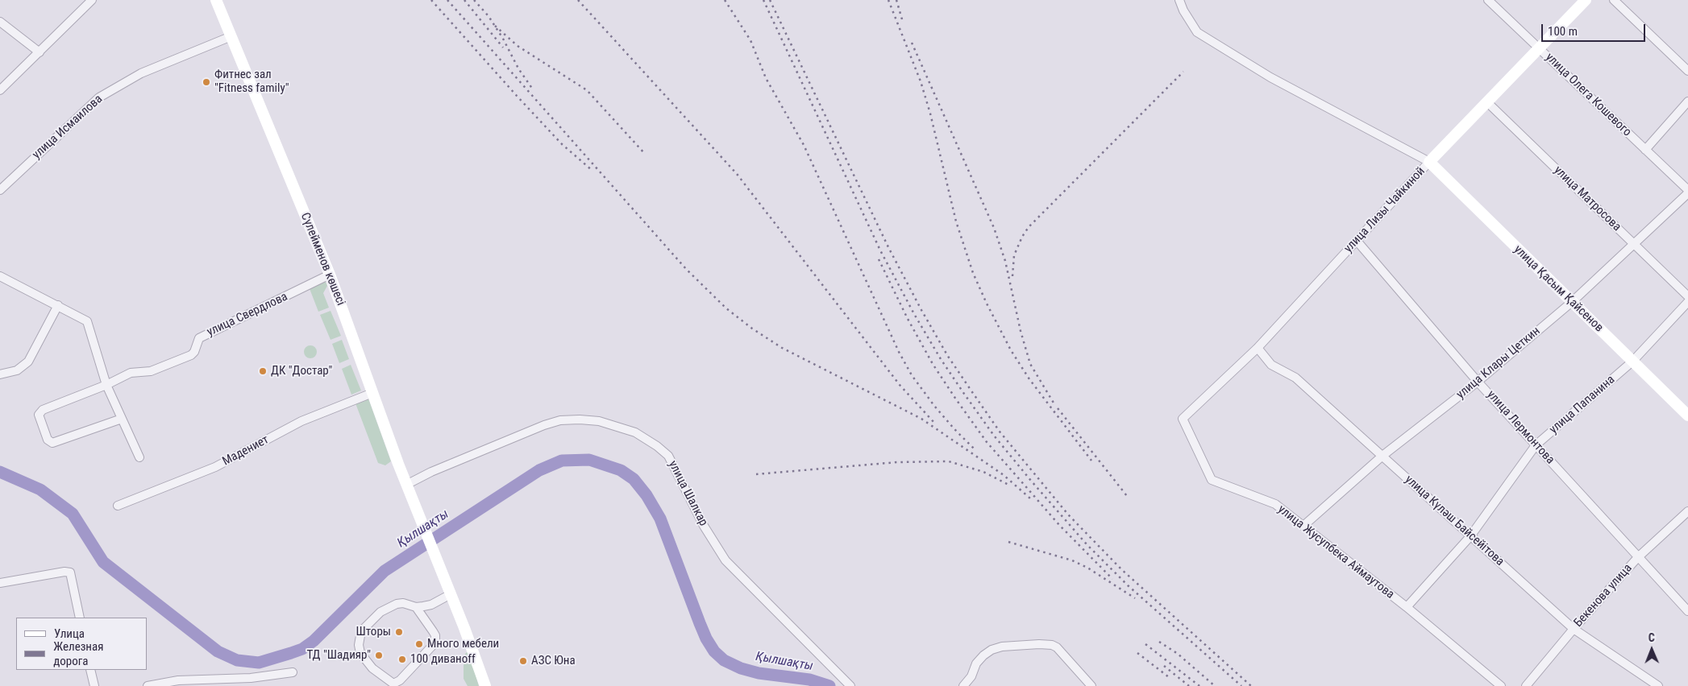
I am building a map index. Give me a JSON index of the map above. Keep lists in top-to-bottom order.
{
  "streets": {
    "street": [
      "улица Олега Кошевого",
      "улица Исмаилова",
      "улица Матросова",
      "улица Лизы Чайкиной",
      "Сүлейменов көшесі",
      "улица Қасым Қайсенов",
      "улица Свердлова",
      "улица Клары Цеткин",
      "улица Папанина",
      "улица Лермонтова",
      "Мадениет",
      "улица Шалкар",
      "улица Күләш Байсейітова",
      "улица Жусупбека Аймаутова",
      "Бекенова улица"
    ]
  },
  "crossings": [
    ["улица Олега Кошевого", "улица Лизы Чайкиной"],
    ["улица Исмаилова", "Сүлейменов көшесі"],
    ["улица Матросова", "улица Лизы Чайкиной"],
    ["улица Матросова", "улица Клары Цеткин"],
    ["улица Лизы Чайкиной", "улица Қасым Қайсенов"],
    ["улица Лизы Чайкиной", "улица Лермонтова"],
    ["улица Лизы Чайкиной", "улица Күләш Байсейітова"],
    ["улица Лизы Чайкиной", "улица Жусупбека Аймаутова"],
    ["Сүлейменов көшесі", "улица Свердлова"],
    ["Сүлейменов көшесі", "Мадениет"],
    ["Сүлейменов көшесі", "улица Шалкар"],
    ["улица Қасым Қайсенов", "улица Клары Цеткин"],
    ["улица Қасым Қайсенов", "улица Папанина"],
    ["улица Клары Цеткин", "улица Лермонтова"],
    ["улица Клары Цеткин", "улица Күләш Байсейітова"],
    ["улица Клары Цеткин", "улица Жусупбека Аймаутова"],
    ["улица Папанина", "улица Лермонтова"],
    ["улица Папанина", "улица Күләш Байсейітова"],
    ["улица Папанина", "улица Жусупбека Аймаутова"],
    ["улица Лермонтова", "Бекенова улица"],
    ["улица Күләш Байсейітова", "Бекенова улица"]
  ],
  "water": ["Қылшақты"],
  "places": [
    "Фитнес зал \"Fitness family\"",
    "ДК \"Достар\"",
    "Шторы",
    "Много мебели",
    "ТД \"Шадияр\"",
    "100 диваноff",
    "АЗС Юна"
  ],
  "legend": ["Улица", "Железная дорога"],
  "scale_bar": "100 m",
  "north": "top"
}
